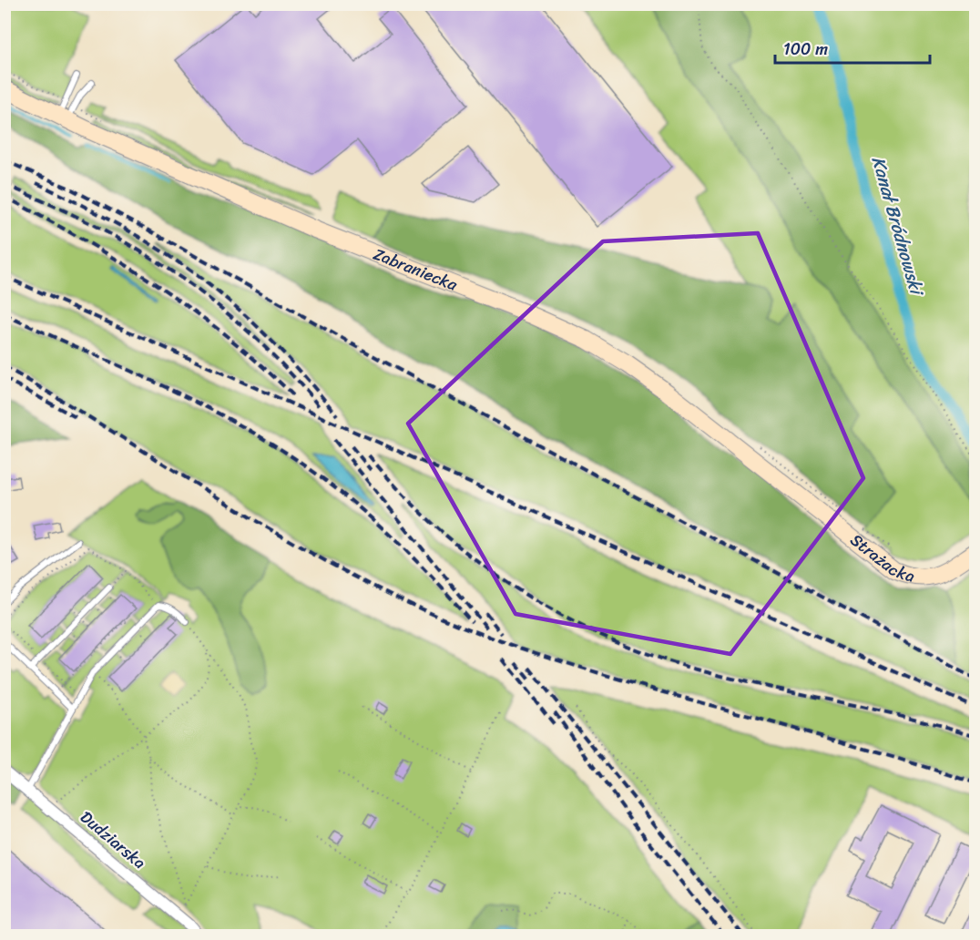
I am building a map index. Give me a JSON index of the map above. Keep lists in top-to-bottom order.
{
  "streets": {
    "main road": ["Zabraniecka", "Strażacka"],
    "street": ["Dudziarska"]
  },
  "crossings": [
    ["Zabraniecka", "Strażacka"]
  ],
  "water": ["Kanał Bródnowski"],
  "scale_bar": "100 m"
}
